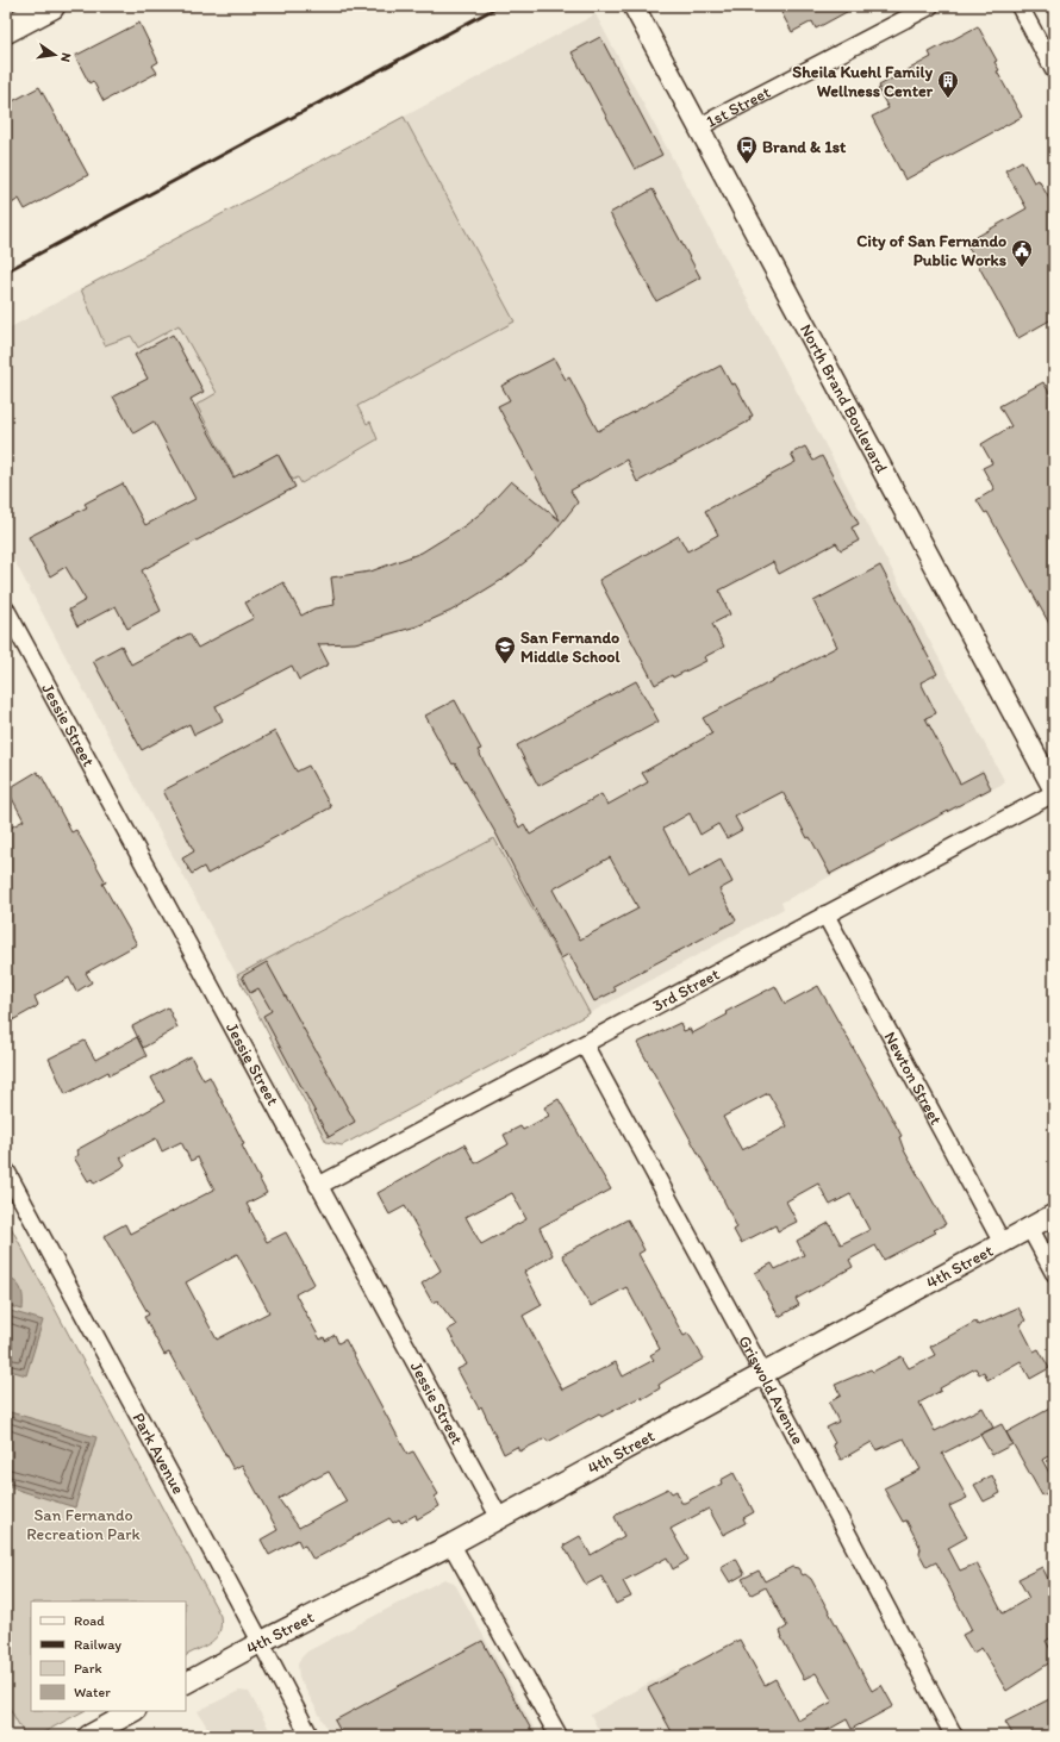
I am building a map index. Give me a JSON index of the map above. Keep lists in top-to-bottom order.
{
  "streets": {
    "street": [
      "1st Street",
      "North Brand Boulevard",
      "Jessie Street",
      "3rd Street",
      "Newton Street",
      "4th Street",
      "Griswold Avenue",
      "Park Avenue"
    ]
  },
  "crossings": [
    ["1st Street", "North Brand Boulevard"],
    ["North Brand Boulevard", "3rd Street"],
    ["Jessie Street", "3rd Street"],
    ["Jessie Street", "4th Street"],
    ["3rd Street", "Newton Street"],
    ["3rd Street", "Griswold Avenue"],
    ["Newton Street", "4th Street"],
    ["4th Street", "Griswold Avenue"],
    ["4th Street", "Park Avenue"]
  ],
  "parks": ["San Fernando Recreation Park"],
  "places": {
    "building": ["Sheila Kuehl Family Wellness Center"],
    "bus stop": ["Brand & 1st"],
    "public building": ["City of San Fernando Public Works"],
    "school or university": ["San Fernando Middle School"]
  },
  "legend": [
    "Road",
    "Railway",
    "Park",
    "Water"
  ],
  "north": "right"
}
